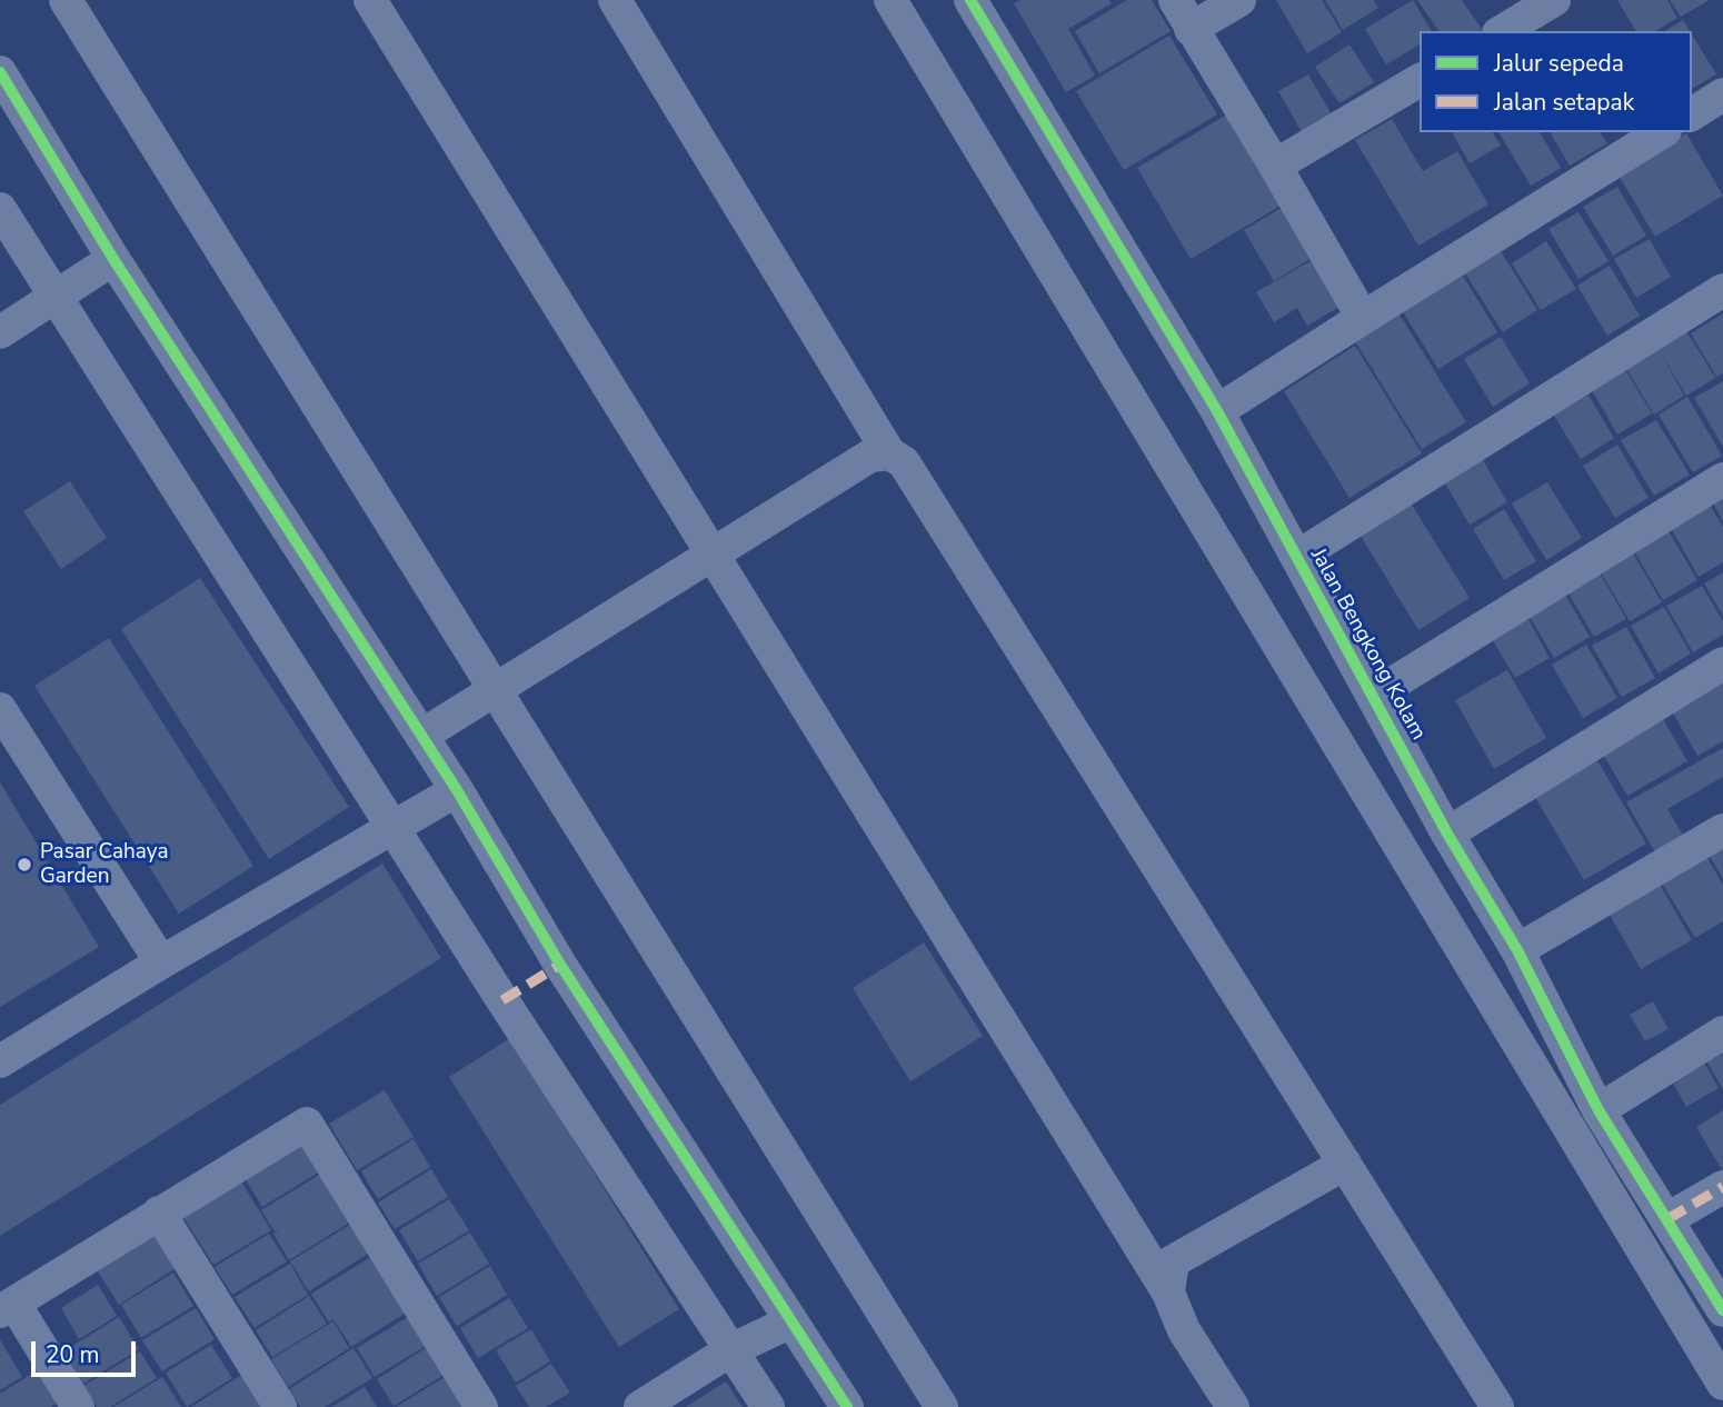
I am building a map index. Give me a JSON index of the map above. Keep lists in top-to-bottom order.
{
  "streets": {
    "street": ["Jalan Bengkong Kolam"]
  },
  "places": ["Pasar Cahaya Garden"],
  "legend": ["Jalur sepeda", "Jalan setapak"],
  "scale_bar": "20 m"
}
